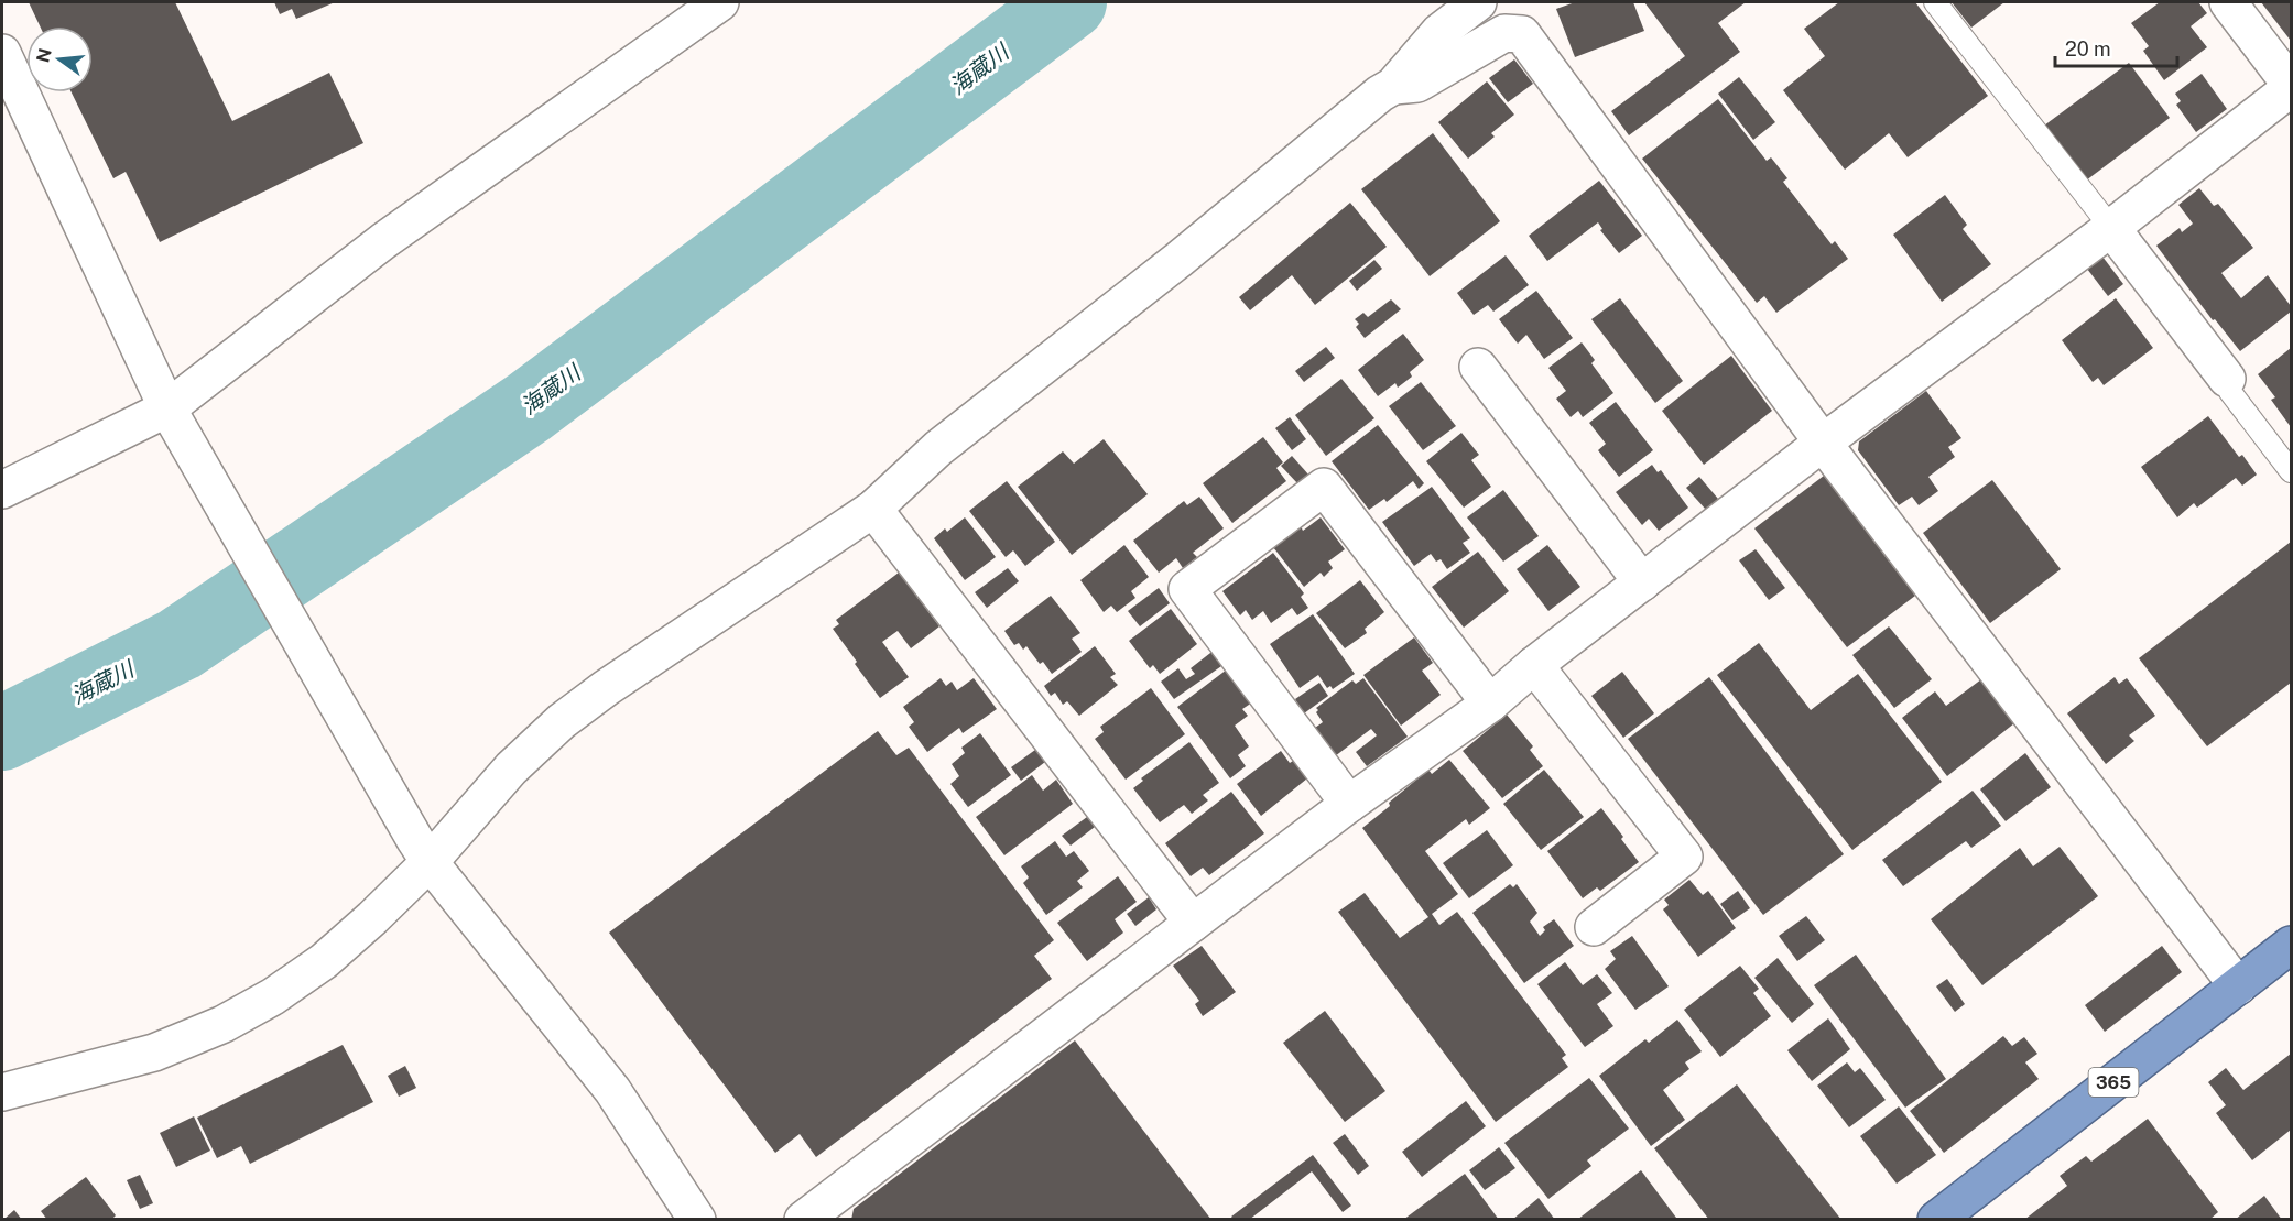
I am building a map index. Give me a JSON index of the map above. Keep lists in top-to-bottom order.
{
  "streets": {
    "highway": ["365"]
  },
  "water": ["海蔵川"],
  "scale_bar": "20 m",
  "north": "left"
}
